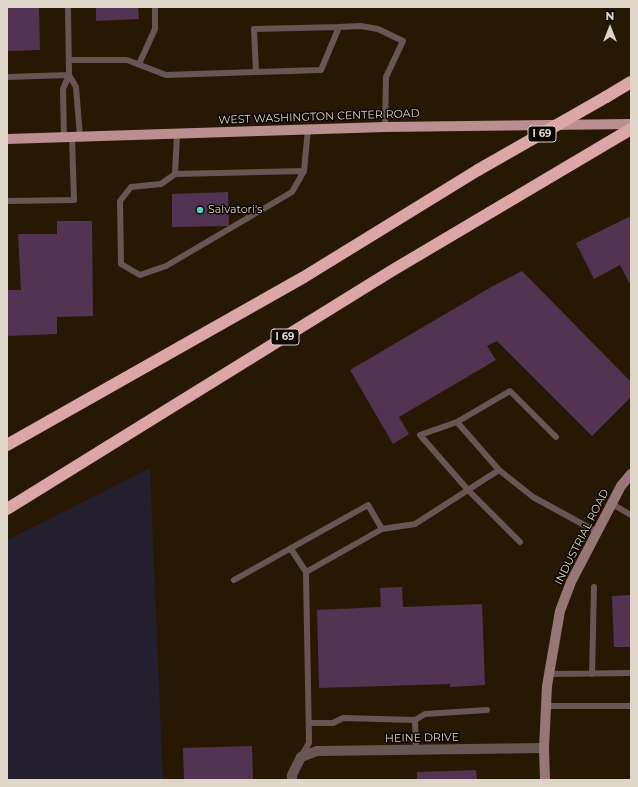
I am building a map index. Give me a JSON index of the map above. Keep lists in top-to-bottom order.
{
  "streets": {
    "highway": ["I 69"],
    "main road": ["WEST WASHINGTON CENTER ROAD"],
    "street": ["INDUSTRIAL ROAD", "HEINE DRIVE"]
  },
  "crossings": [
    ["INDUSTRIAL ROAD", "HEINE DRIVE"]
  ],
  "places": ["Salvatori's"],
  "north": "top"
}
